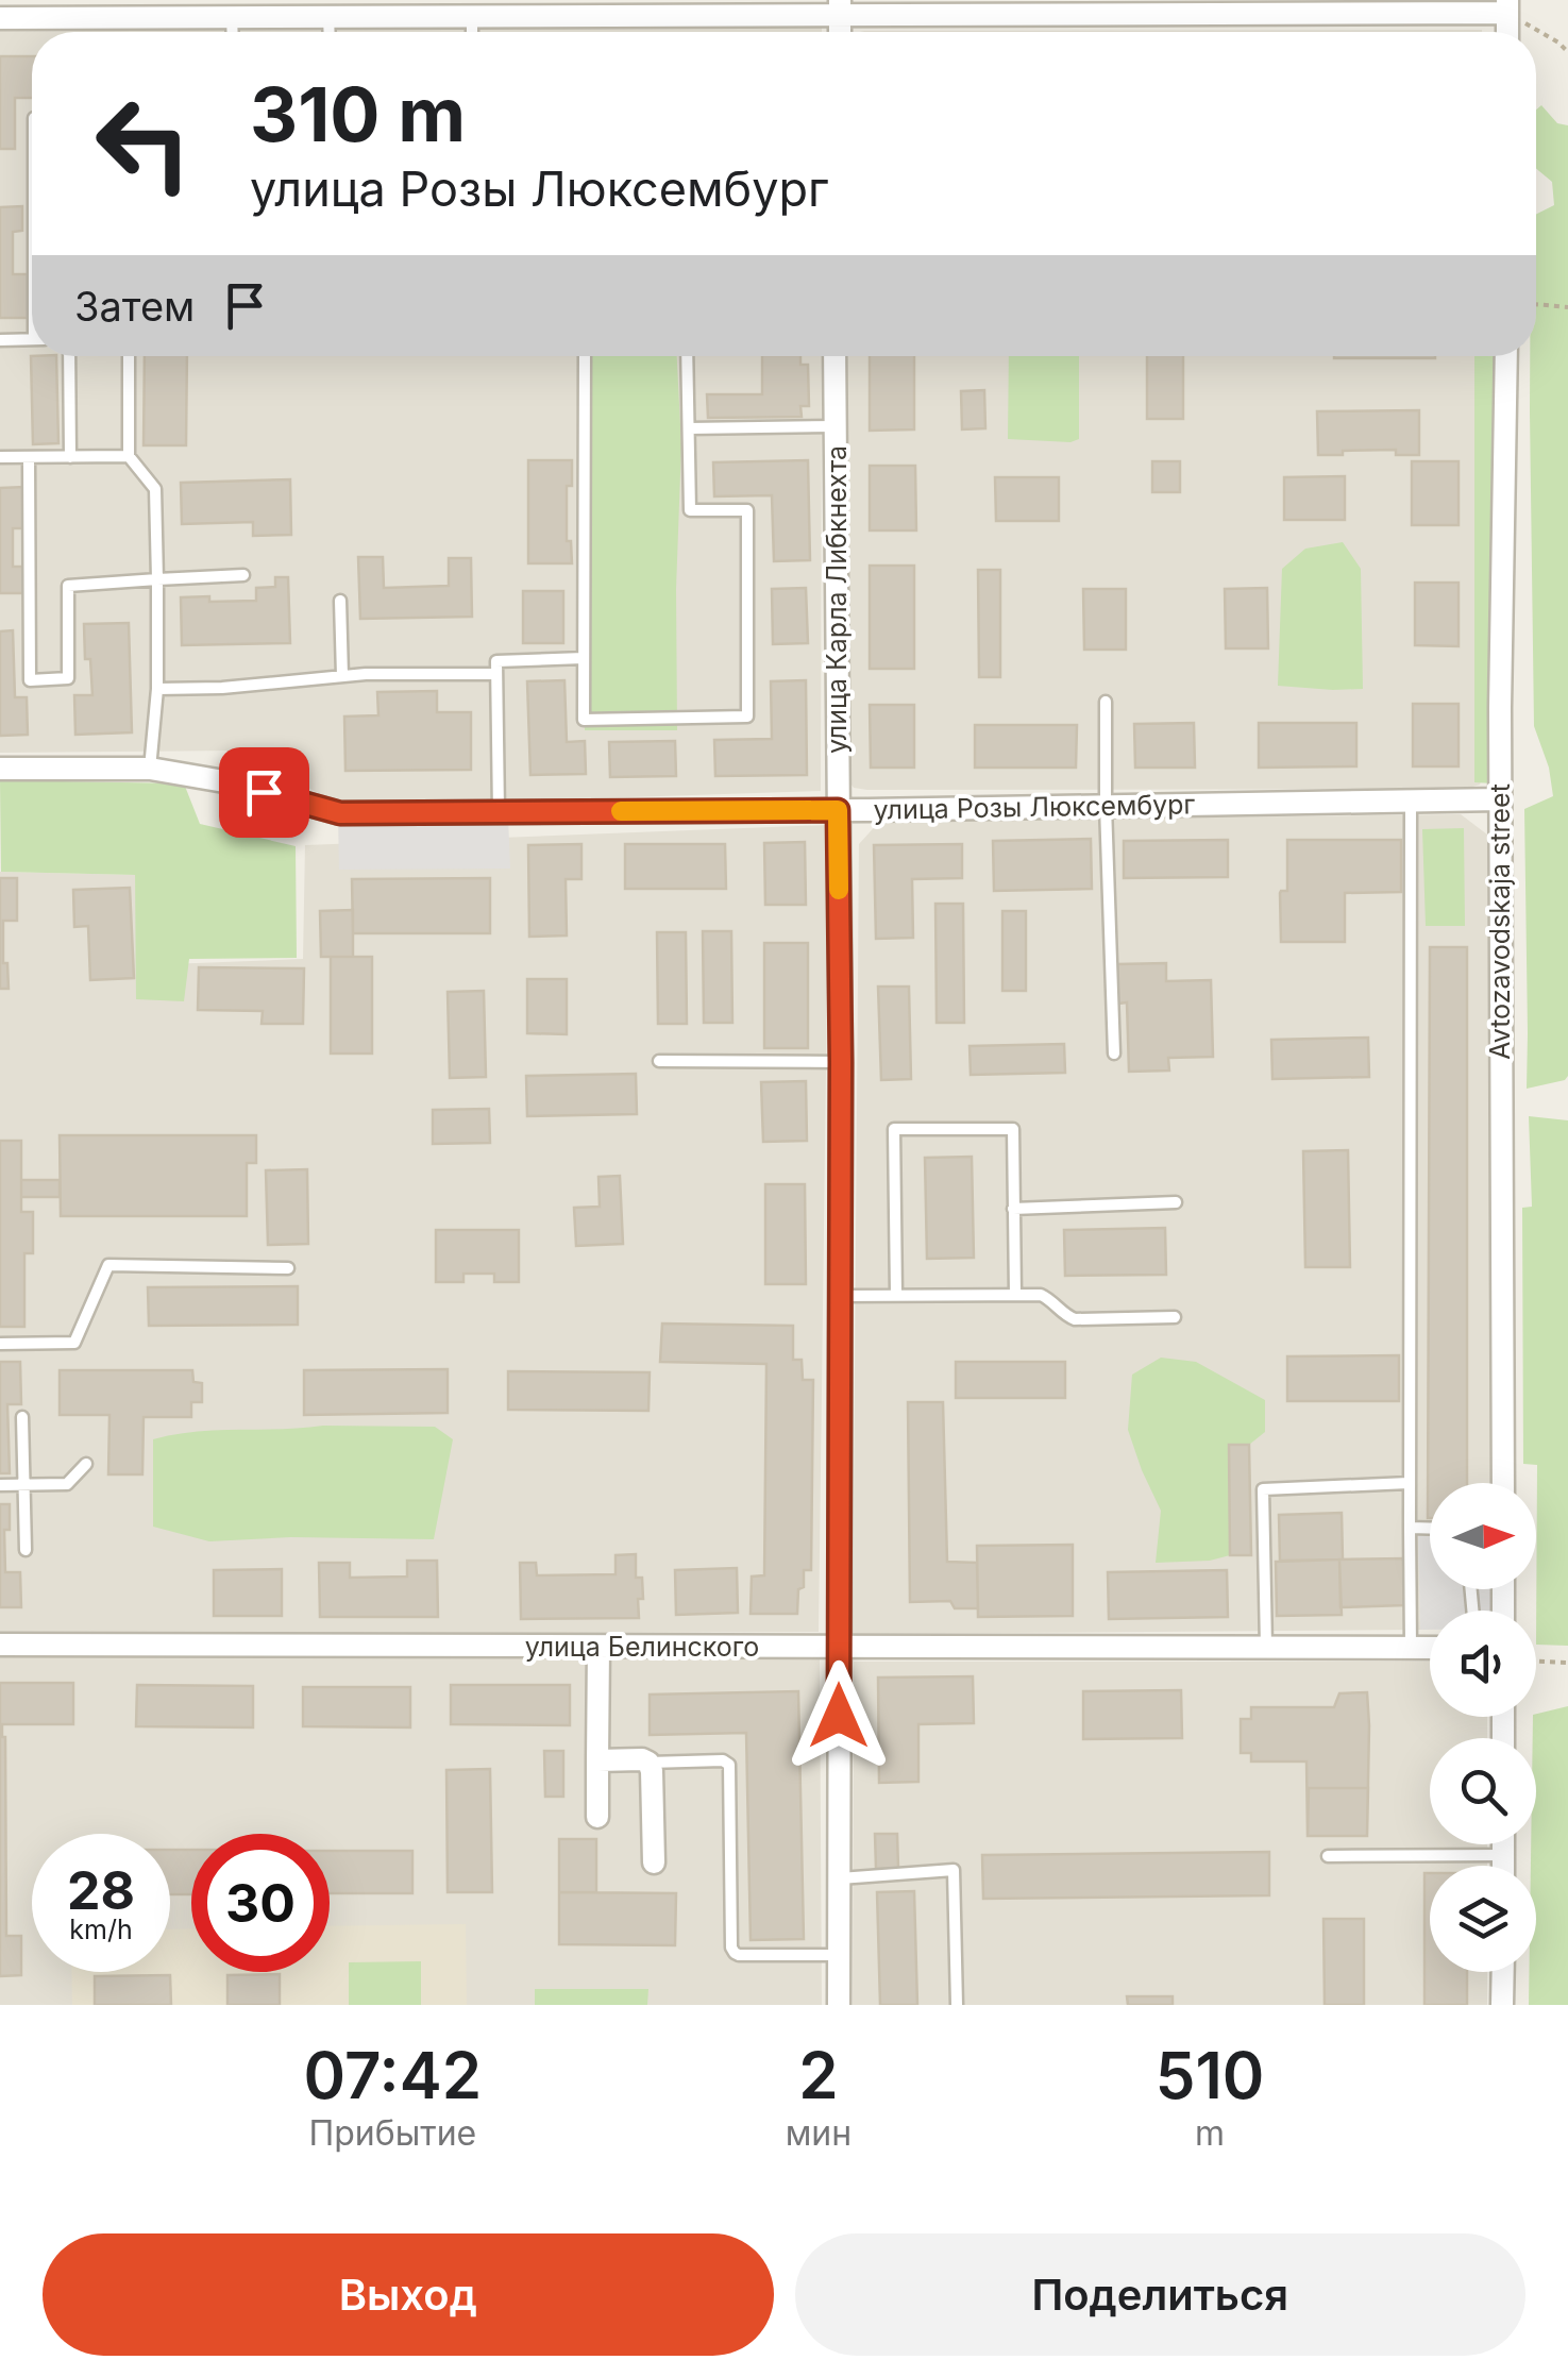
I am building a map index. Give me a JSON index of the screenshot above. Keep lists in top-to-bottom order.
{
  "streets": {
    "street": [
      "улица Карла Либкнехта",
      "улица Розы Люксембург",
      "Avtozavodskaja street",
      "улица Белинского"
    ]
  },
  "crossings": [
    ["улица Карла Либкнехта", "улица Розы Люксембург"],
    ["улица Карла Либкнехта", "улица Белинского"],
    ["улица Розы Люксембург", "Avtozavodskaja street"]
  ],
  "north": "right",
  "page": {
    "turn": ["310 m", "улица Розы Люксембург"],
    "then": "Затем",
    "speed": "28 km/h",
    "limit": "30",
    "eta": [
      "07:42",
      "Прибытие",
      "2",
      "мин",
      "510",
      "m"
    ],
    "buttons": ["Выход", "Поделиться"]
  }
}
